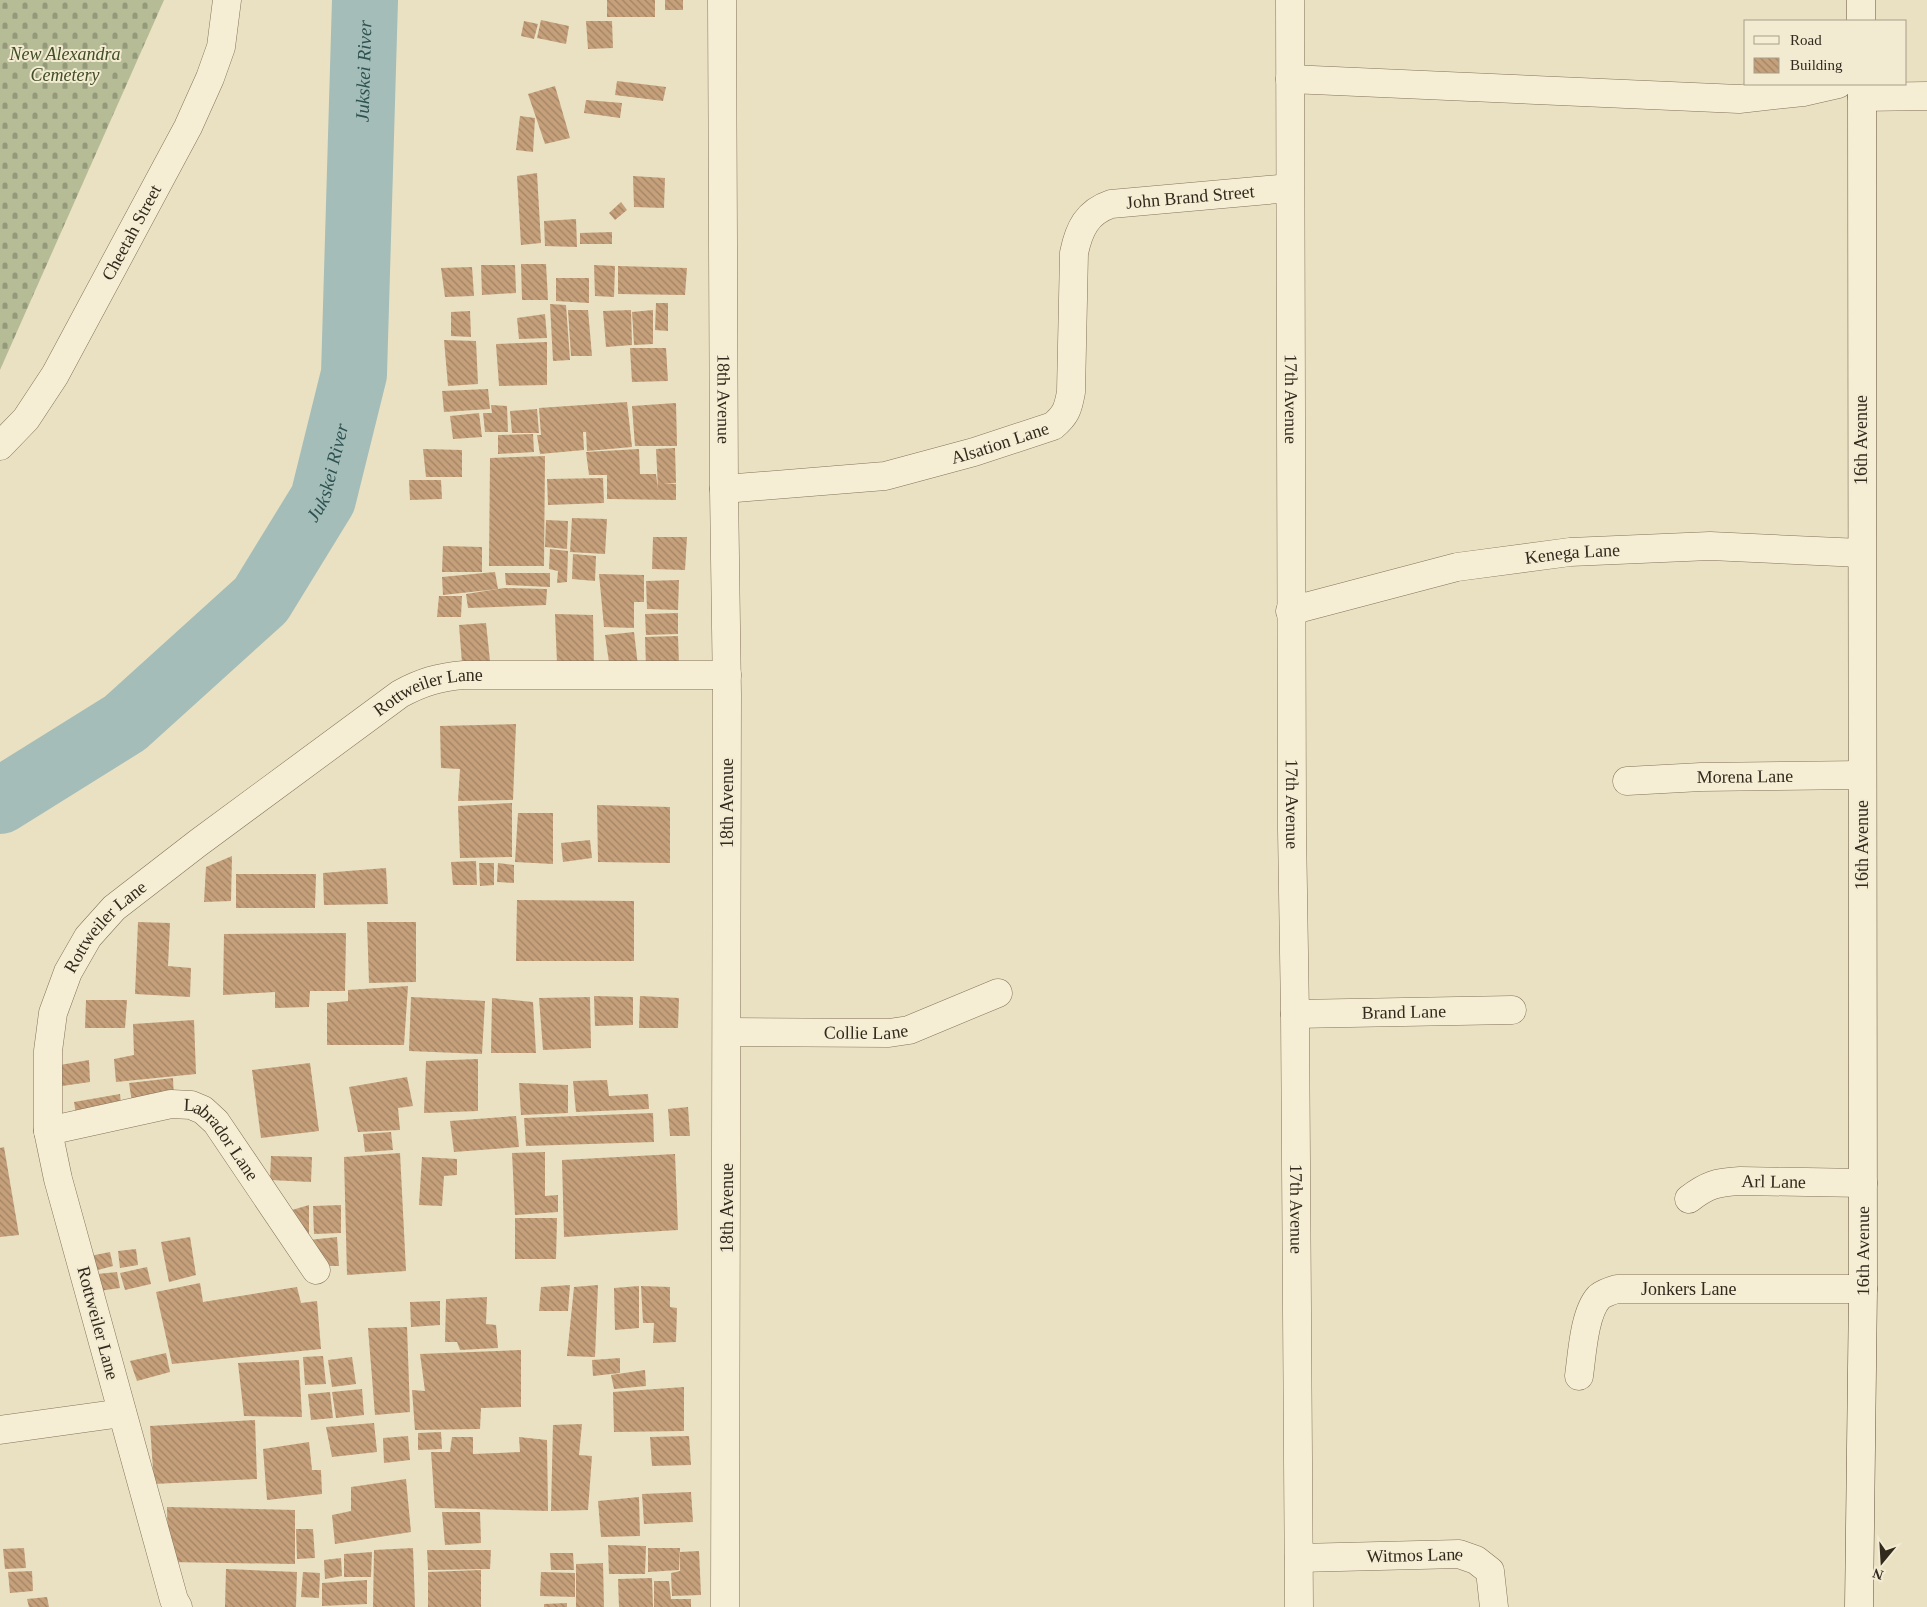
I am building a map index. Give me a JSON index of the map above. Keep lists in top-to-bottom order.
{
  "streets": {
    "street": [
      "John Brand Street",
      "Cheetah Street",
      "18th Avenue",
      "17th Avenue",
      "16th Avenue",
      "Alsation Lane",
      "Kenega Lane",
      "Rottweiler Lane",
      "Morena Lane",
      "Brand Lane",
      "Collie Lane",
      "Labrador Lane",
      "Arl Lane",
      "Jonkers Lane",
      "Witmos Lane"
    ]
  },
  "crossings": [
    ["John Brand Street", "17th Avenue"],
    ["John Brand Street", "Alsation Lane"],
    ["18th Avenue", "Alsation Lane"],
    ["18th Avenue", "Rottweiler Lane"],
    ["18th Avenue", "Collie Lane"],
    ["17th Avenue", "Kenega Lane"],
    ["17th Avenue", "Brand Lane"],
    ["17th Avenue", "Witmos Lane"],
    ["16th Avenue", "Kenega Lane"],
    ["16th Avenue", "Morena Lane"],
    ["16th Avenue", "Arl Lane"],
    ["16th Avenue", "Jonkers Lane"],
    ["Rottweiler Lane", "Labrador Lane"]
  ],
  "water": ["Jukskei River"],
  "parks": ["New Alexandra Cemetery"],
  "legend": ["Road", "Building"],
  "north": "bottom"
}
